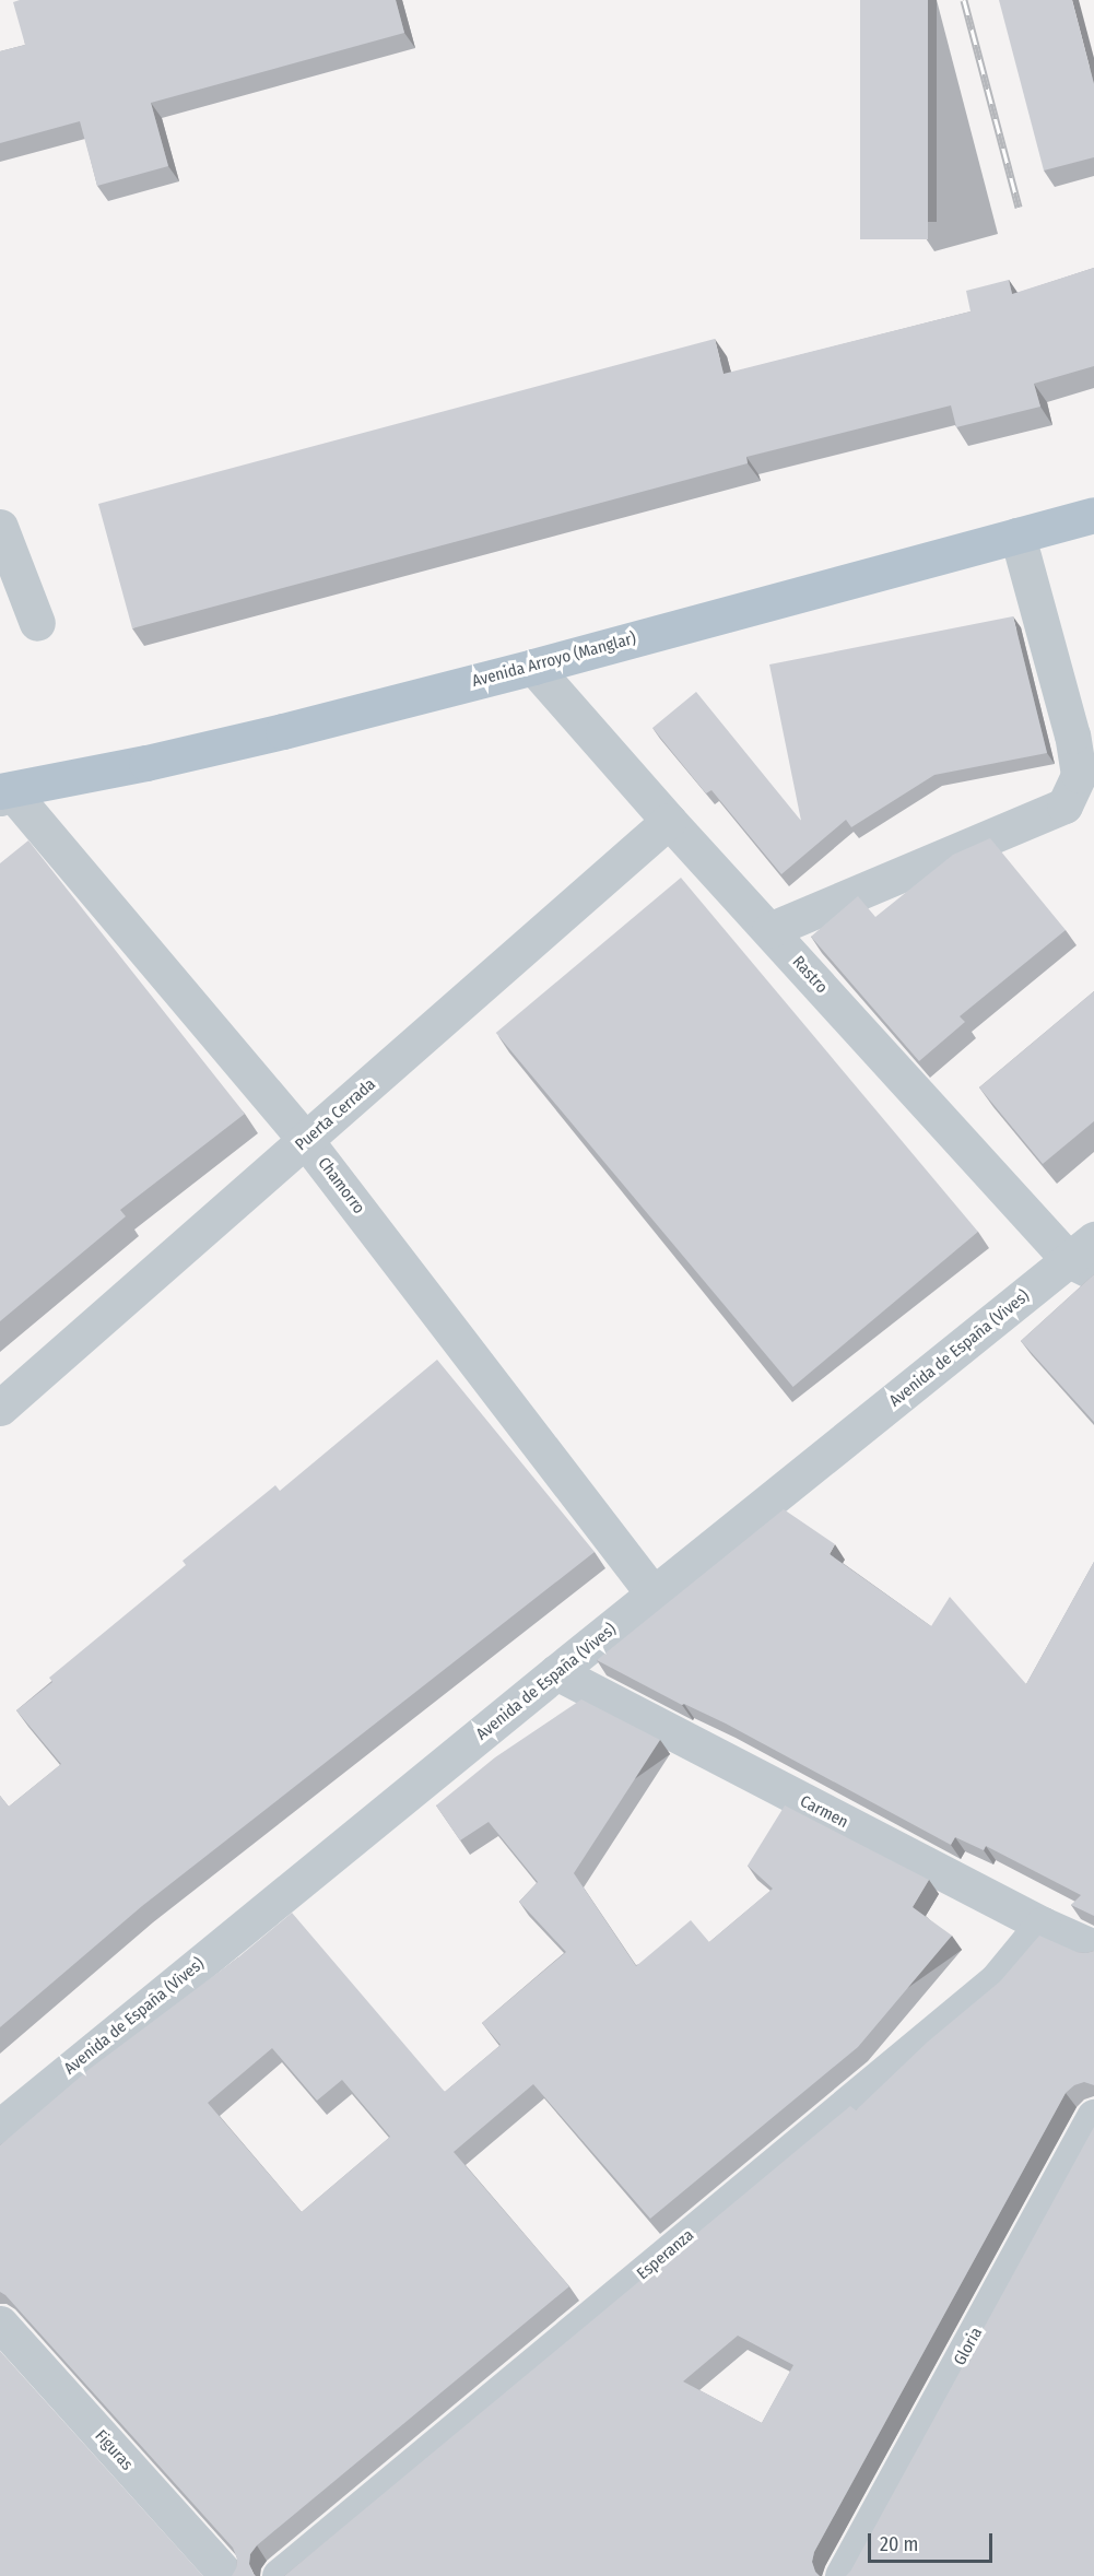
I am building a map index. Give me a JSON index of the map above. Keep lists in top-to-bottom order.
{
  "streets": {
    "main road": ["Avenida Arroyo (Manglar)"],
    "street": [
      "Rastro",
      "Puerta Cerrada",
      "Chamorro",
      "Avenida de España (Vives)",
      "Carmen",
      "Esperanza",
      "Gloria",
      "Figuras"
    ]
  },
  "crossings": [
    ["Avenida Arroyo (Manglar)", "Rastro"],
    ["Avenida Arroyo (Manglar)", "Chamorro"],
    ["Rastro", "Puerta Cerrada"],
    ["Rastro", "Avenida de España (Vives)"],
    ["Puerta Cerrada", "Chamorro"],
    ["Chamorro", "Avenida de España (Vives)"],
    ["Avenida de España (Vives)", "Carmen"],
    ["Carmen", "Esperanza"]
  ],
  "scale_bar": "20 m"
}
